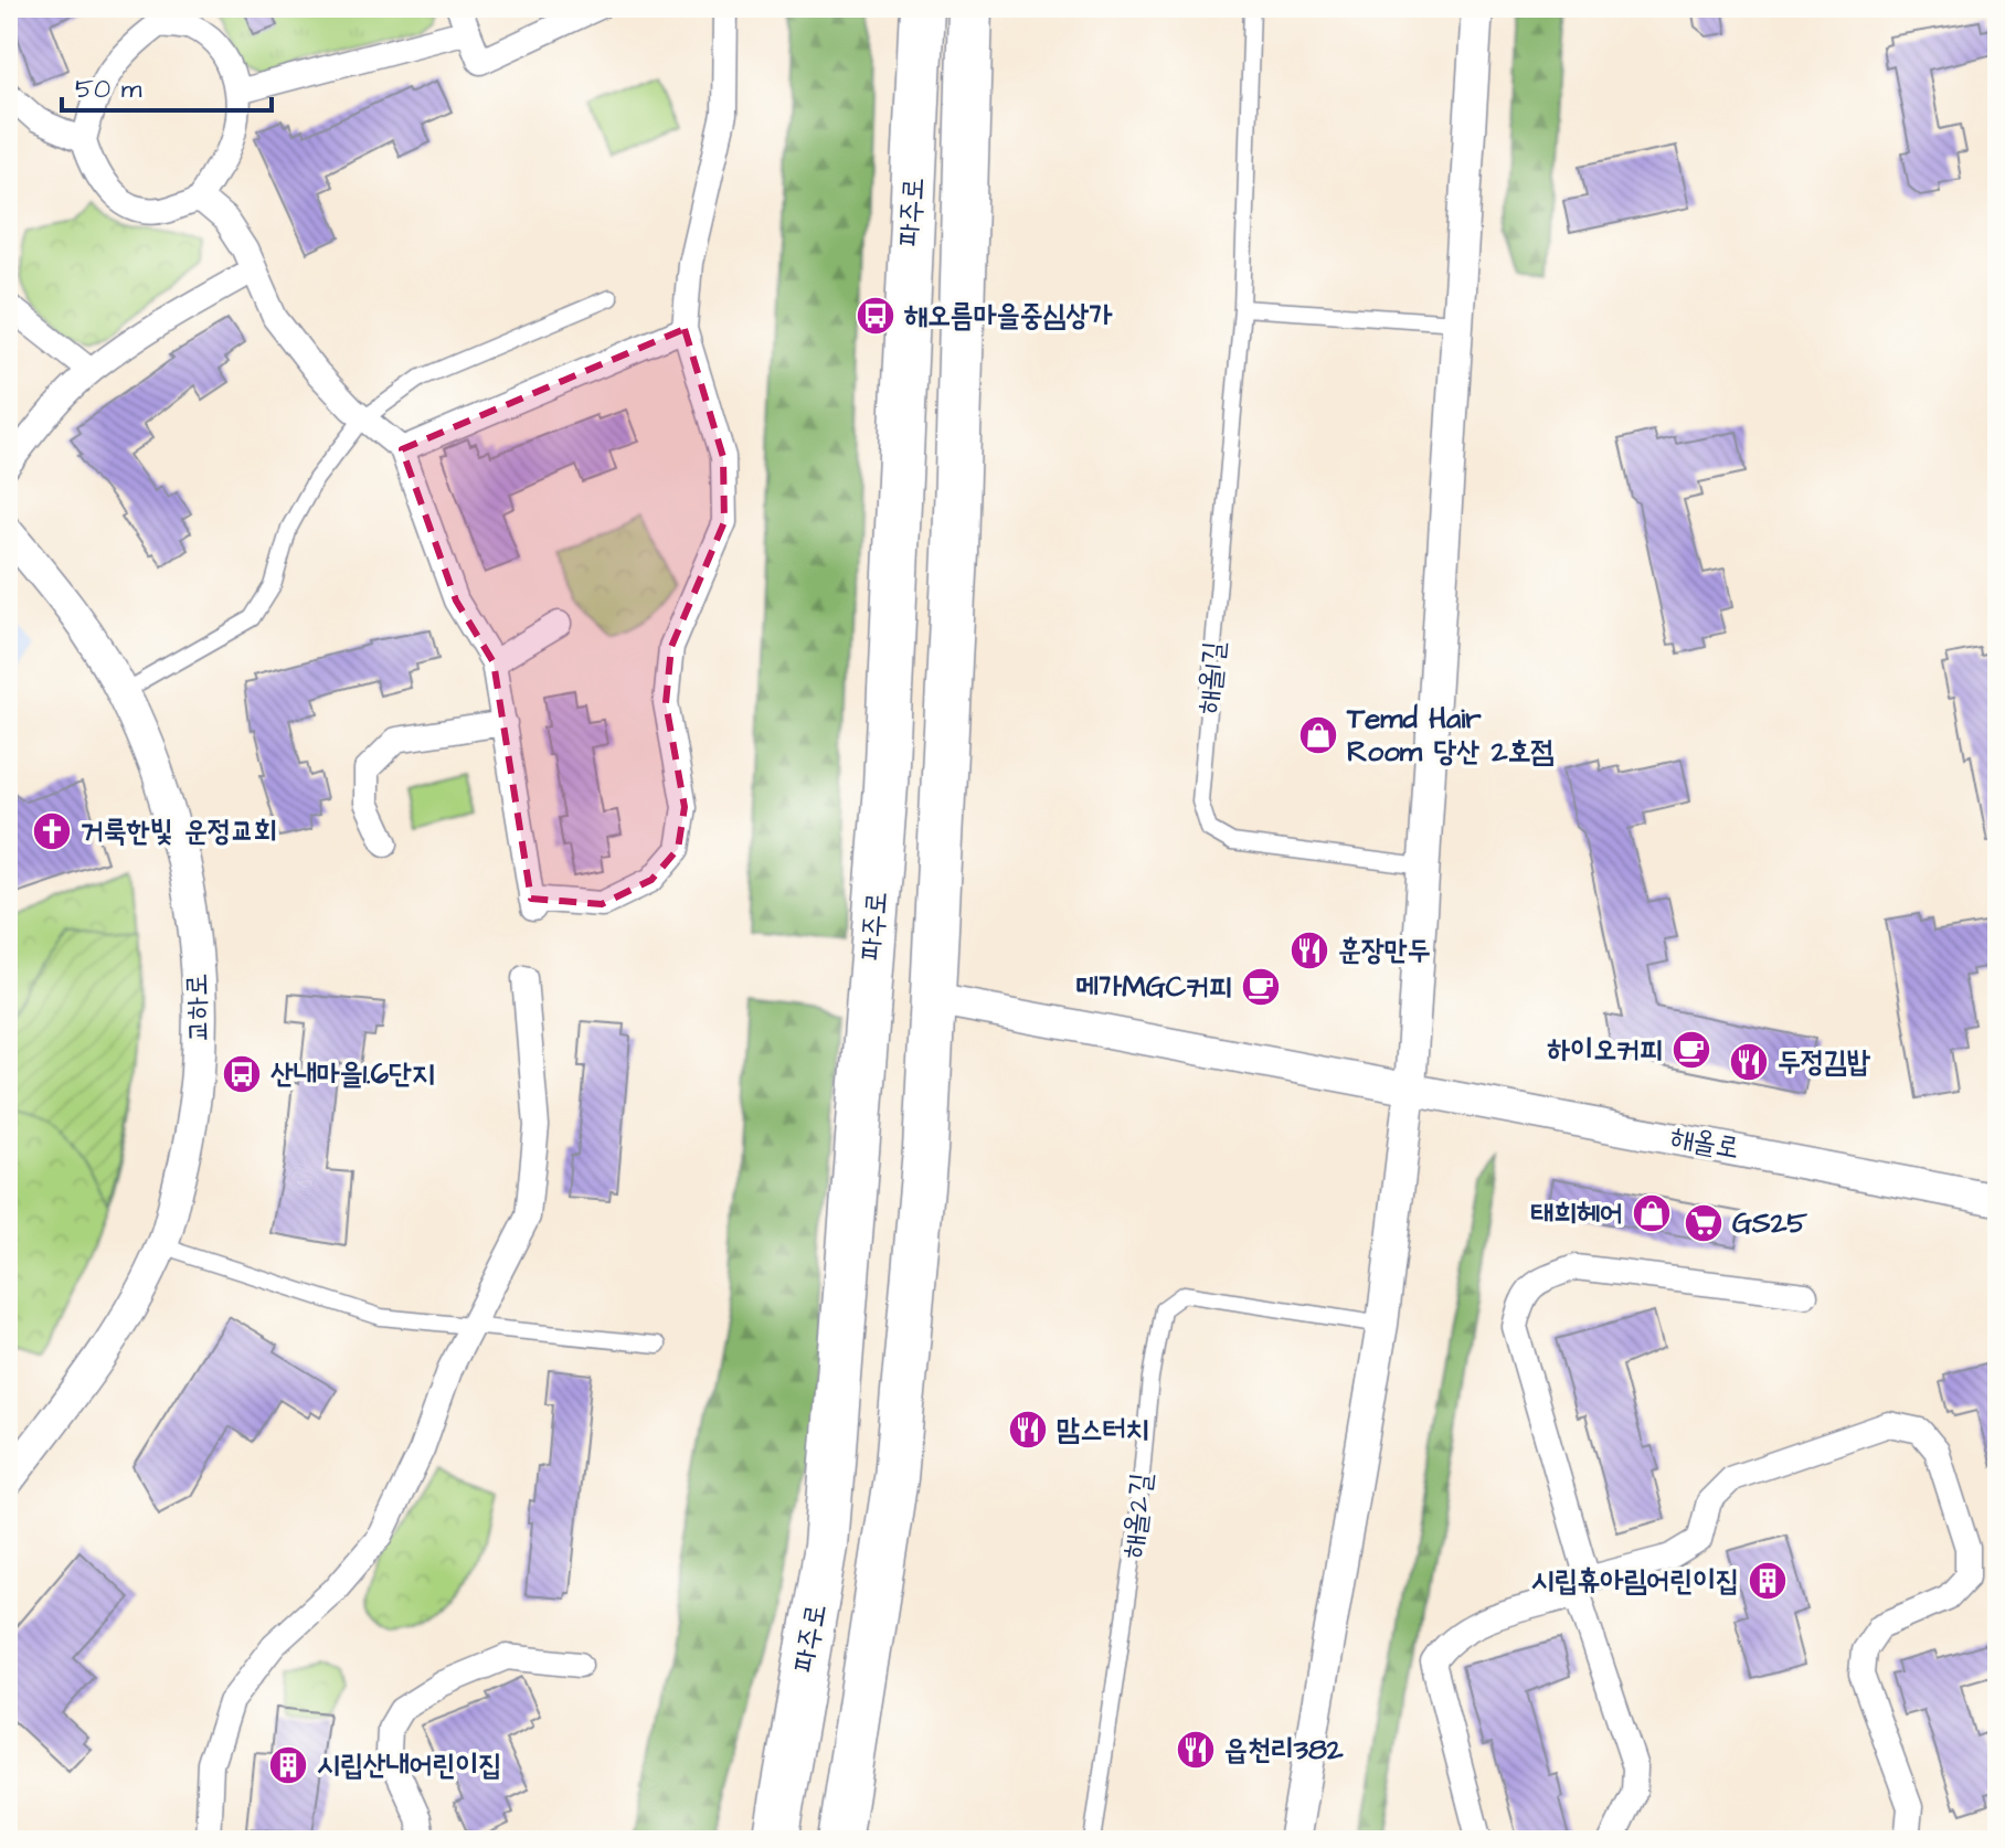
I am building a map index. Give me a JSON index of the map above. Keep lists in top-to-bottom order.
{
  "streets": {
    "main road": ["파주로"],
    "street": ["교하로", "해올로"],
    "lane": ["해올1길", "해올2길"]
  },
  "crossings": [
    ["파주로", "해올로"]
  ],
  "places": {
    "bus stop": ["해오름마을중심상가", "산내마을1.6단지"],
    "shop": ["Temd Hair Room 당산 2호점", "태희헤어"],
    "church": ["거룩한빛 운정교회"],
    "restaurant": [
      "훈장만두",
      "두정김밥",
      "맘스터치",
      "읍천리382"
    ],
    "cafe": ["메가MGC커피", "하이오커피"],
    "supermarket": ["GS25"],
    "building": ["시립휴아림어린이집", "시립산내어린이집"]
  },
  "scale_bar": "50 m"
}
